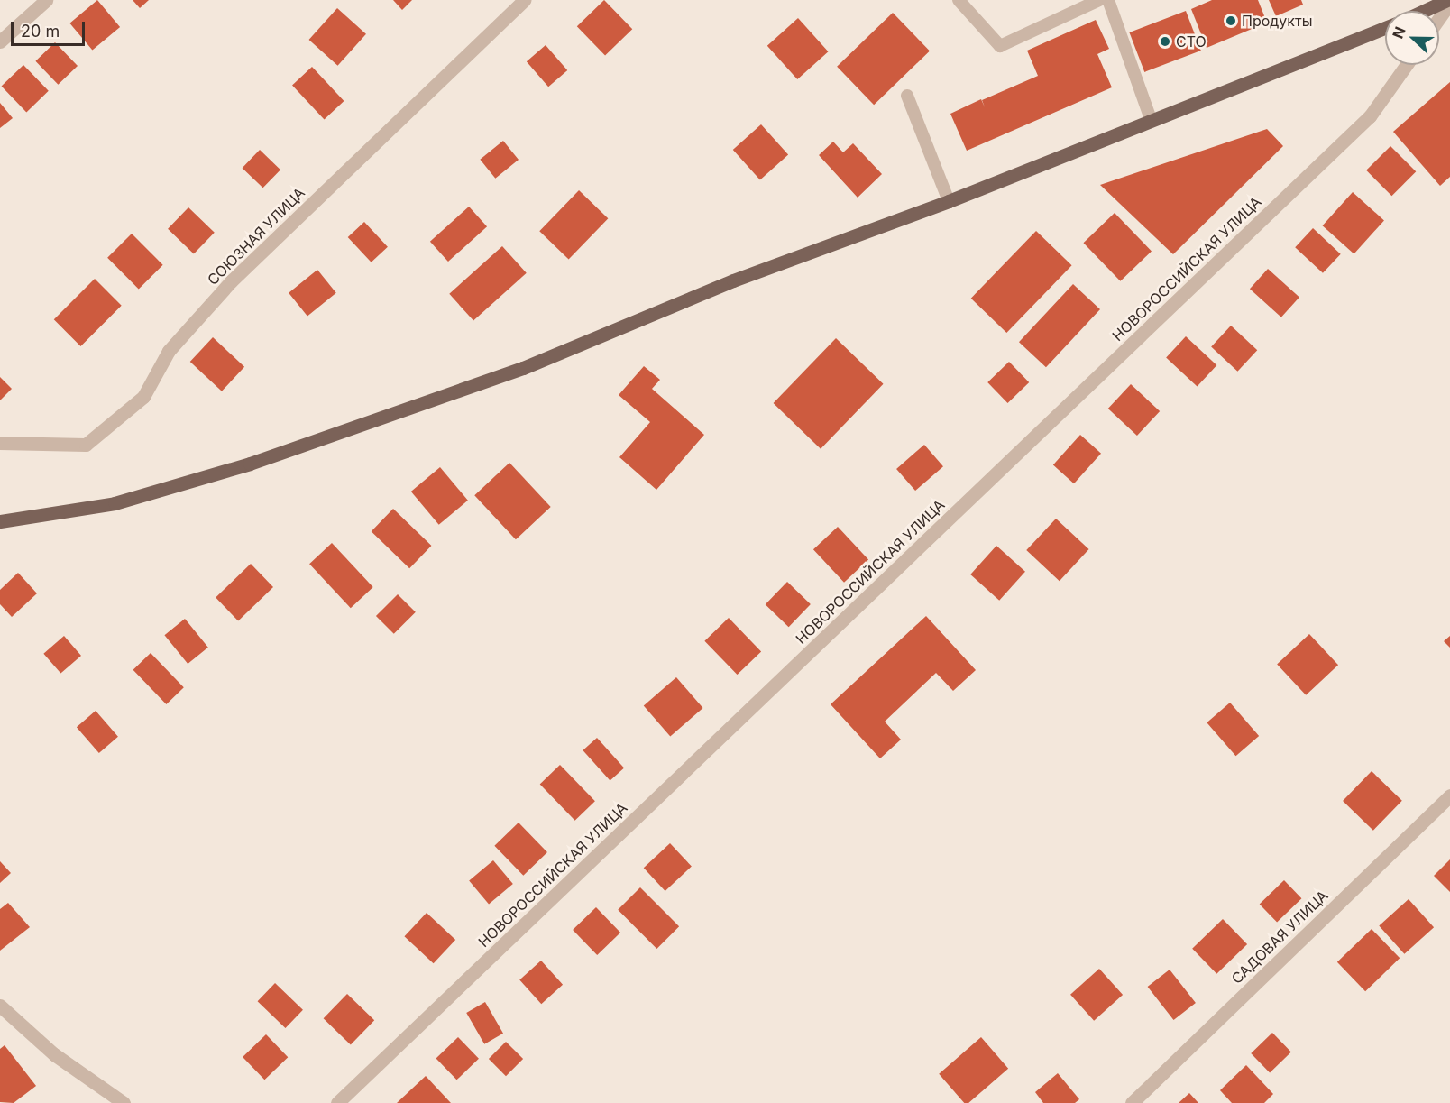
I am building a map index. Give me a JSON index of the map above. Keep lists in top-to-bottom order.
{
  "streets": {
    "street": ["СОЮЗНАЯ УЛИЦА", "НОВОРОССИЙСКАЯ УЛИЦА", "САДОВАЯ УЛИЦА"]
  },
  "places": ["Продукты", "СТО"],
  "scale_bar": "20 m",
  "north": "left"
}
